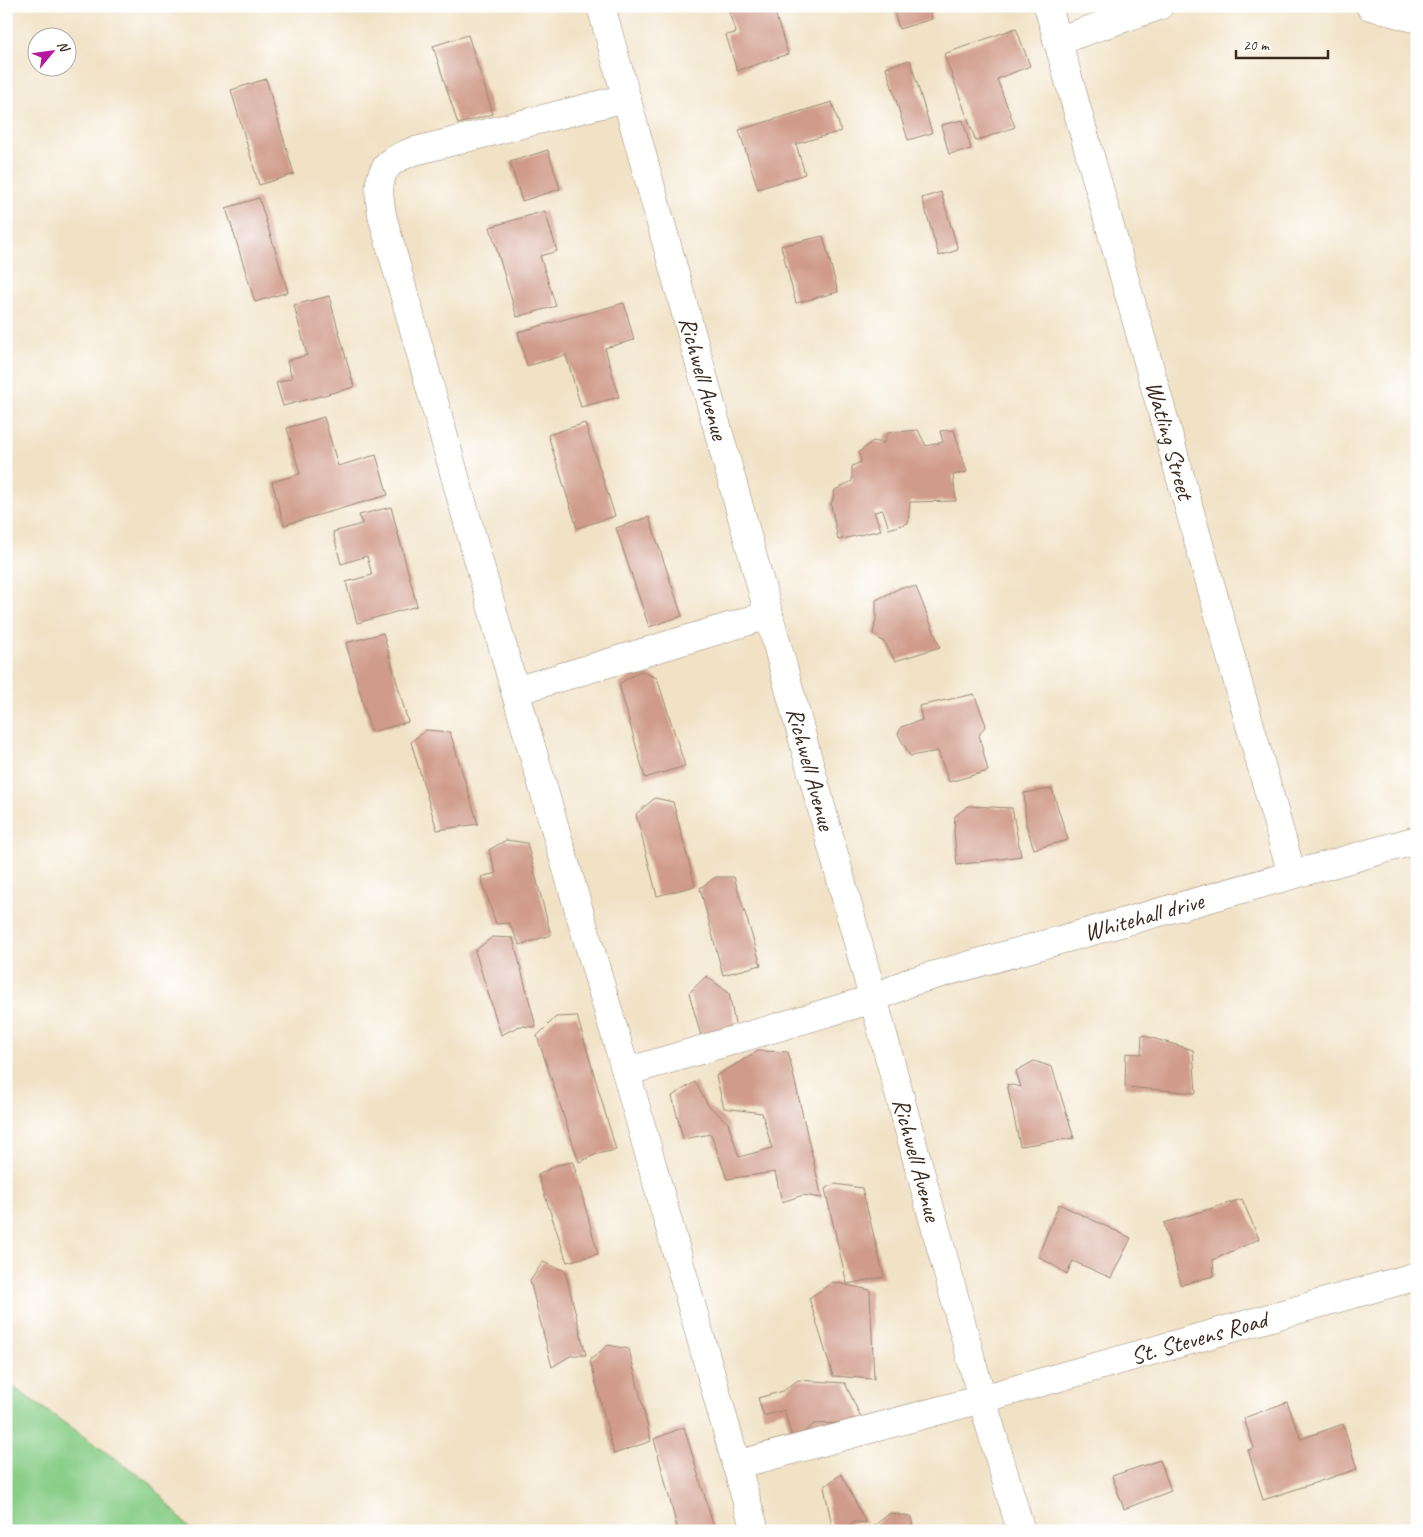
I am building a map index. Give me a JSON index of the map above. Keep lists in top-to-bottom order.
{
  "streets": {
    "street": [
      "Richwell Avenue",
      "Watling Street",
      "Whitehall drive",
      "St. Stevens Road"
    ]
  },
  "crossings": [
    ["Richwell Avenue", "Whitehall drive"],
    ["Richwell Avenue", "St. Stevens Road"],
    ["Watling Street", "Whitehall drive"]
  ],
  "scale_bar": "20 m",
  "north": "top right"
}
